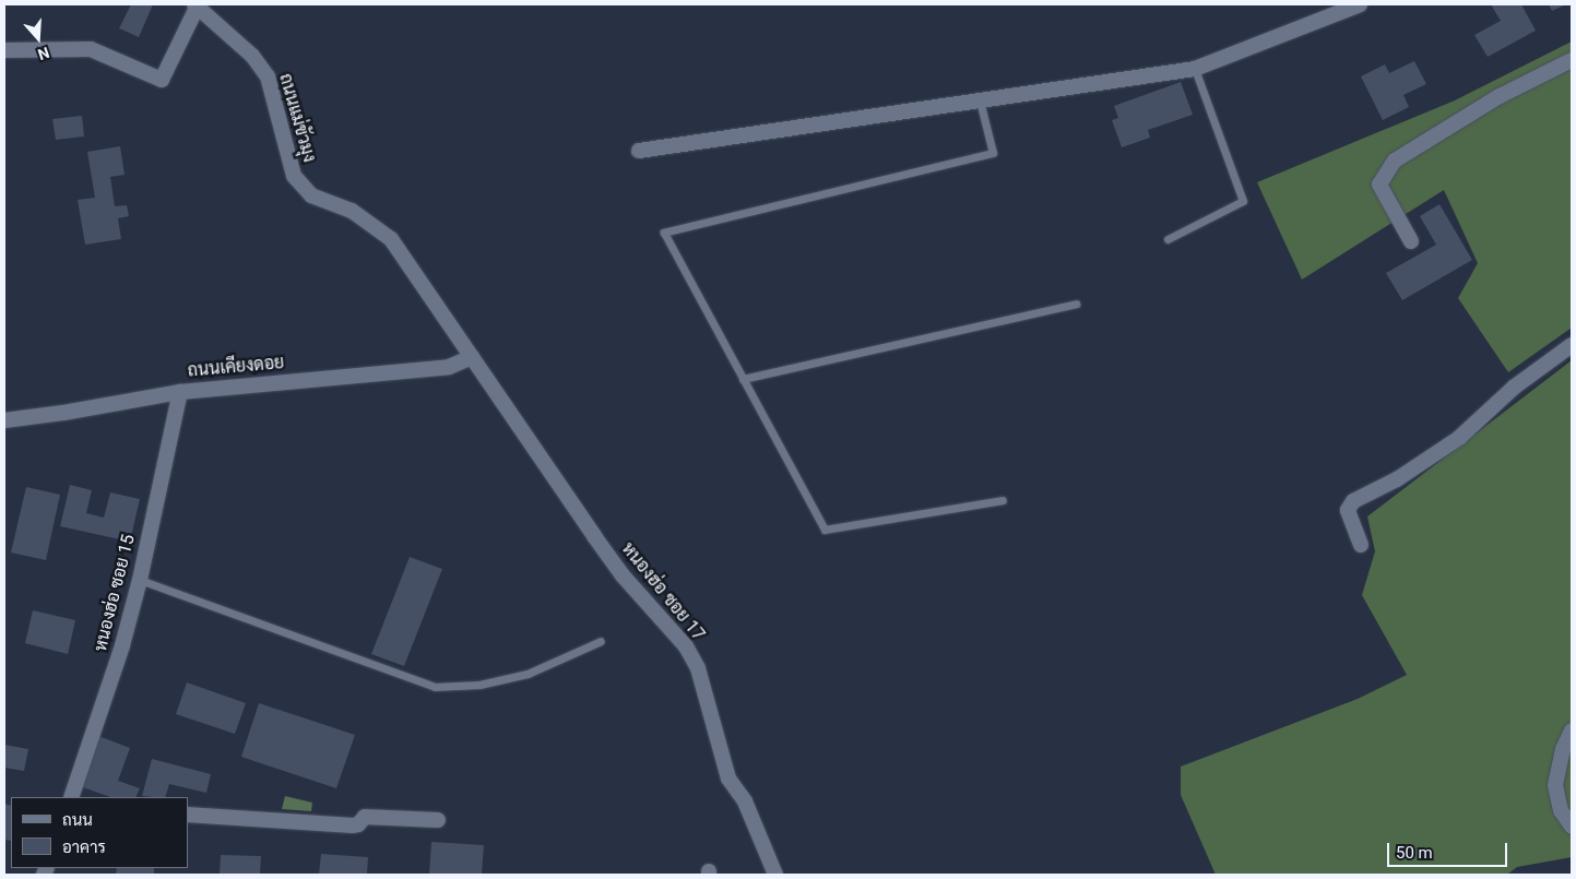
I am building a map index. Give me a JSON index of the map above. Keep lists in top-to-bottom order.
{
  "streets": {
    "street": [
      "ถนนแม่ขัวมุง",
      "ถนนเคียงดอย",
      "หนองฮ่อ ซอย 17",
      "หนองฮ่อ ซอย 15"
    ]
  },
  "crossings": [
    ["ถนนแม่ขัวมุง", "ถนนเคียงดอย"],
    ["ถนนแม่ขัวมุง", "หนองฮ่อ ซอย 17"],
    ["ถนนเคียงดอย", "หนองฮ่อ ซอย 17"],
    ["ถนนเคียงดอย", "หนองฮ่อ ซอย 15"]
  ],
  "legend": ["ถนน", "อาคาร"],
  "scale_bar": "50 m",
  "north": "bottom"
}
